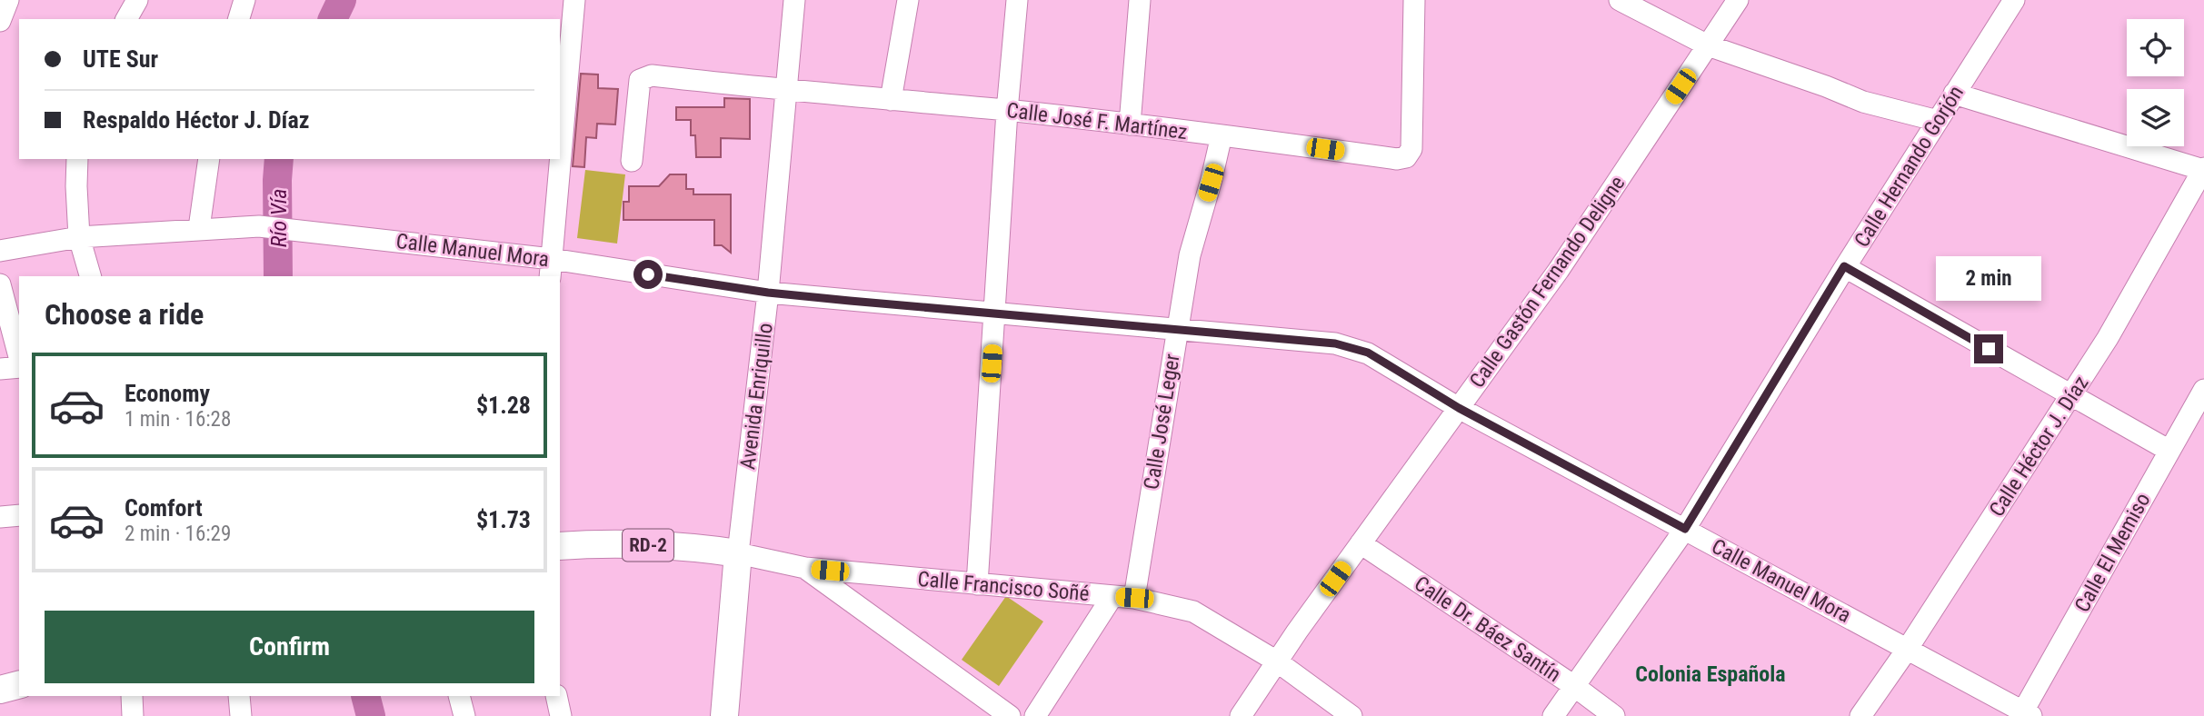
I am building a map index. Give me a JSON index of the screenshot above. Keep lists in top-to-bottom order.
{
  "streets": {
    "main road": ["Avenida Enriquillo", "RD-2"],
    "street": [
      "Calle José F. Martínez",
      "Calle Hernando Gorjón",
      "Calle Manuel Mora",
      "Calle Gastón Fernando Deligne",
      "Calle José Leger",
      "Calle Héctor J. Díaz",
      "Calle El Memiso",
      "Calle Francisco Soñé",
      "Calle Dr. Báez Santín"
    ]
  },
  "crossings": [
    ["Calle José F. Martínez", "Avenida Enriquillo"],
    ["Calle José F. Martínez", "Calle José Leger"],
    ["Calle Hernando Gorjón", "Calle Manuel Mora"],
    ["Calle Hernando Gorjón", "Calle Dr. Báez Santín"],
    ["Calle Manuel Mora", "Calle Gastón Fernando Deligne"],
    ["Calle Manuel Mora", "Avenida Enriquillo"],
    ["Calle Manuel Mora", "Calle José Leger"],
    ["Calle Manuel Mora", "Calle Héctor J. Díaz"],
    ["Calle Manuel Mora", "Calle El Memiso"],
    ["Calle Gastón Fernando Deligne", "Calle Francisco Soñé"],
    ["Calle Gastón Fernando Deligne", "Calle Dr. Báez Santín"],
    ["Avenida Enriquillo", "RD-2"],
    ["Avenida Enriquillo", "Calle Francisco Soñé"],
    ["Calle José Leger", "Calle Francisco Soñé"],
    ["RD-2", "Calle Francisco Soñé"]
  ],
  "districts": ["Colonia Española"],
  "water": ["Río Vía"],
  "page": {
    "banner": ["UTE Sur", "Respaldo Héctor J. Díaz"],
    "bubble": "2 min",
    "heading": "Choose a ride",
    "list": [
      {
        "name": "Economy",
        "note": "1 min · 16:28",
        "value": "$1.28"
      },
      {
        "name": "Comfort",
        "note": "2 min · 16:29",
        "value": "$1.73"
      }
    ],
    "buttons": "Confirm"
  }
}
